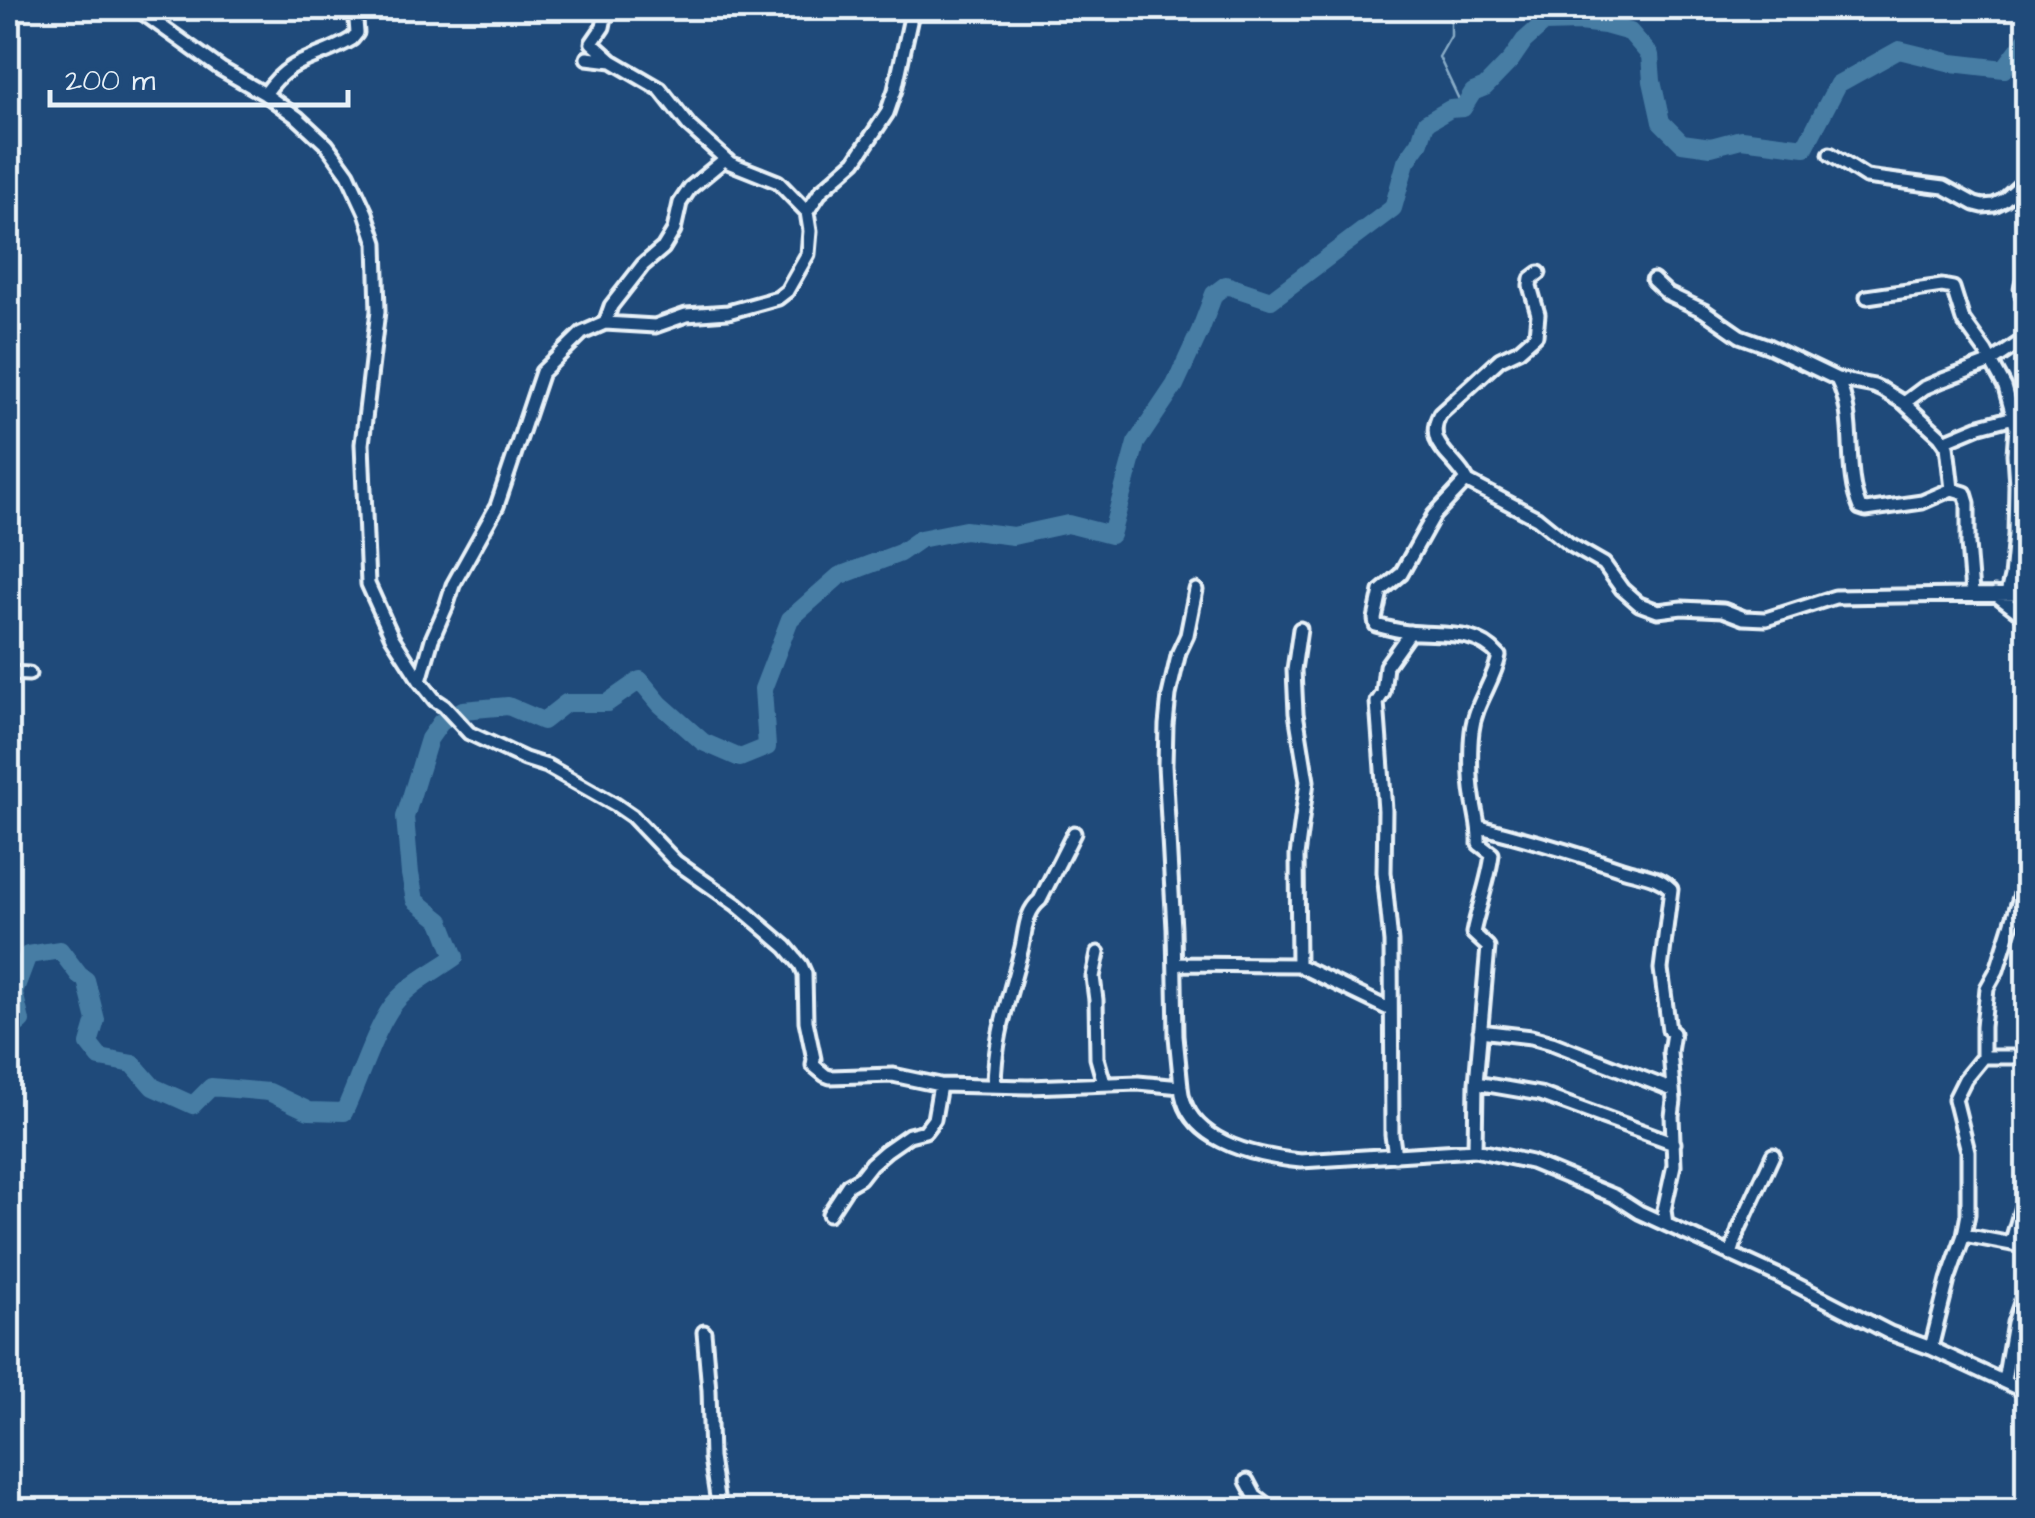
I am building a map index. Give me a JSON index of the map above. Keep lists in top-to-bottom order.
{
  "scale_bar": "200 m"
}
